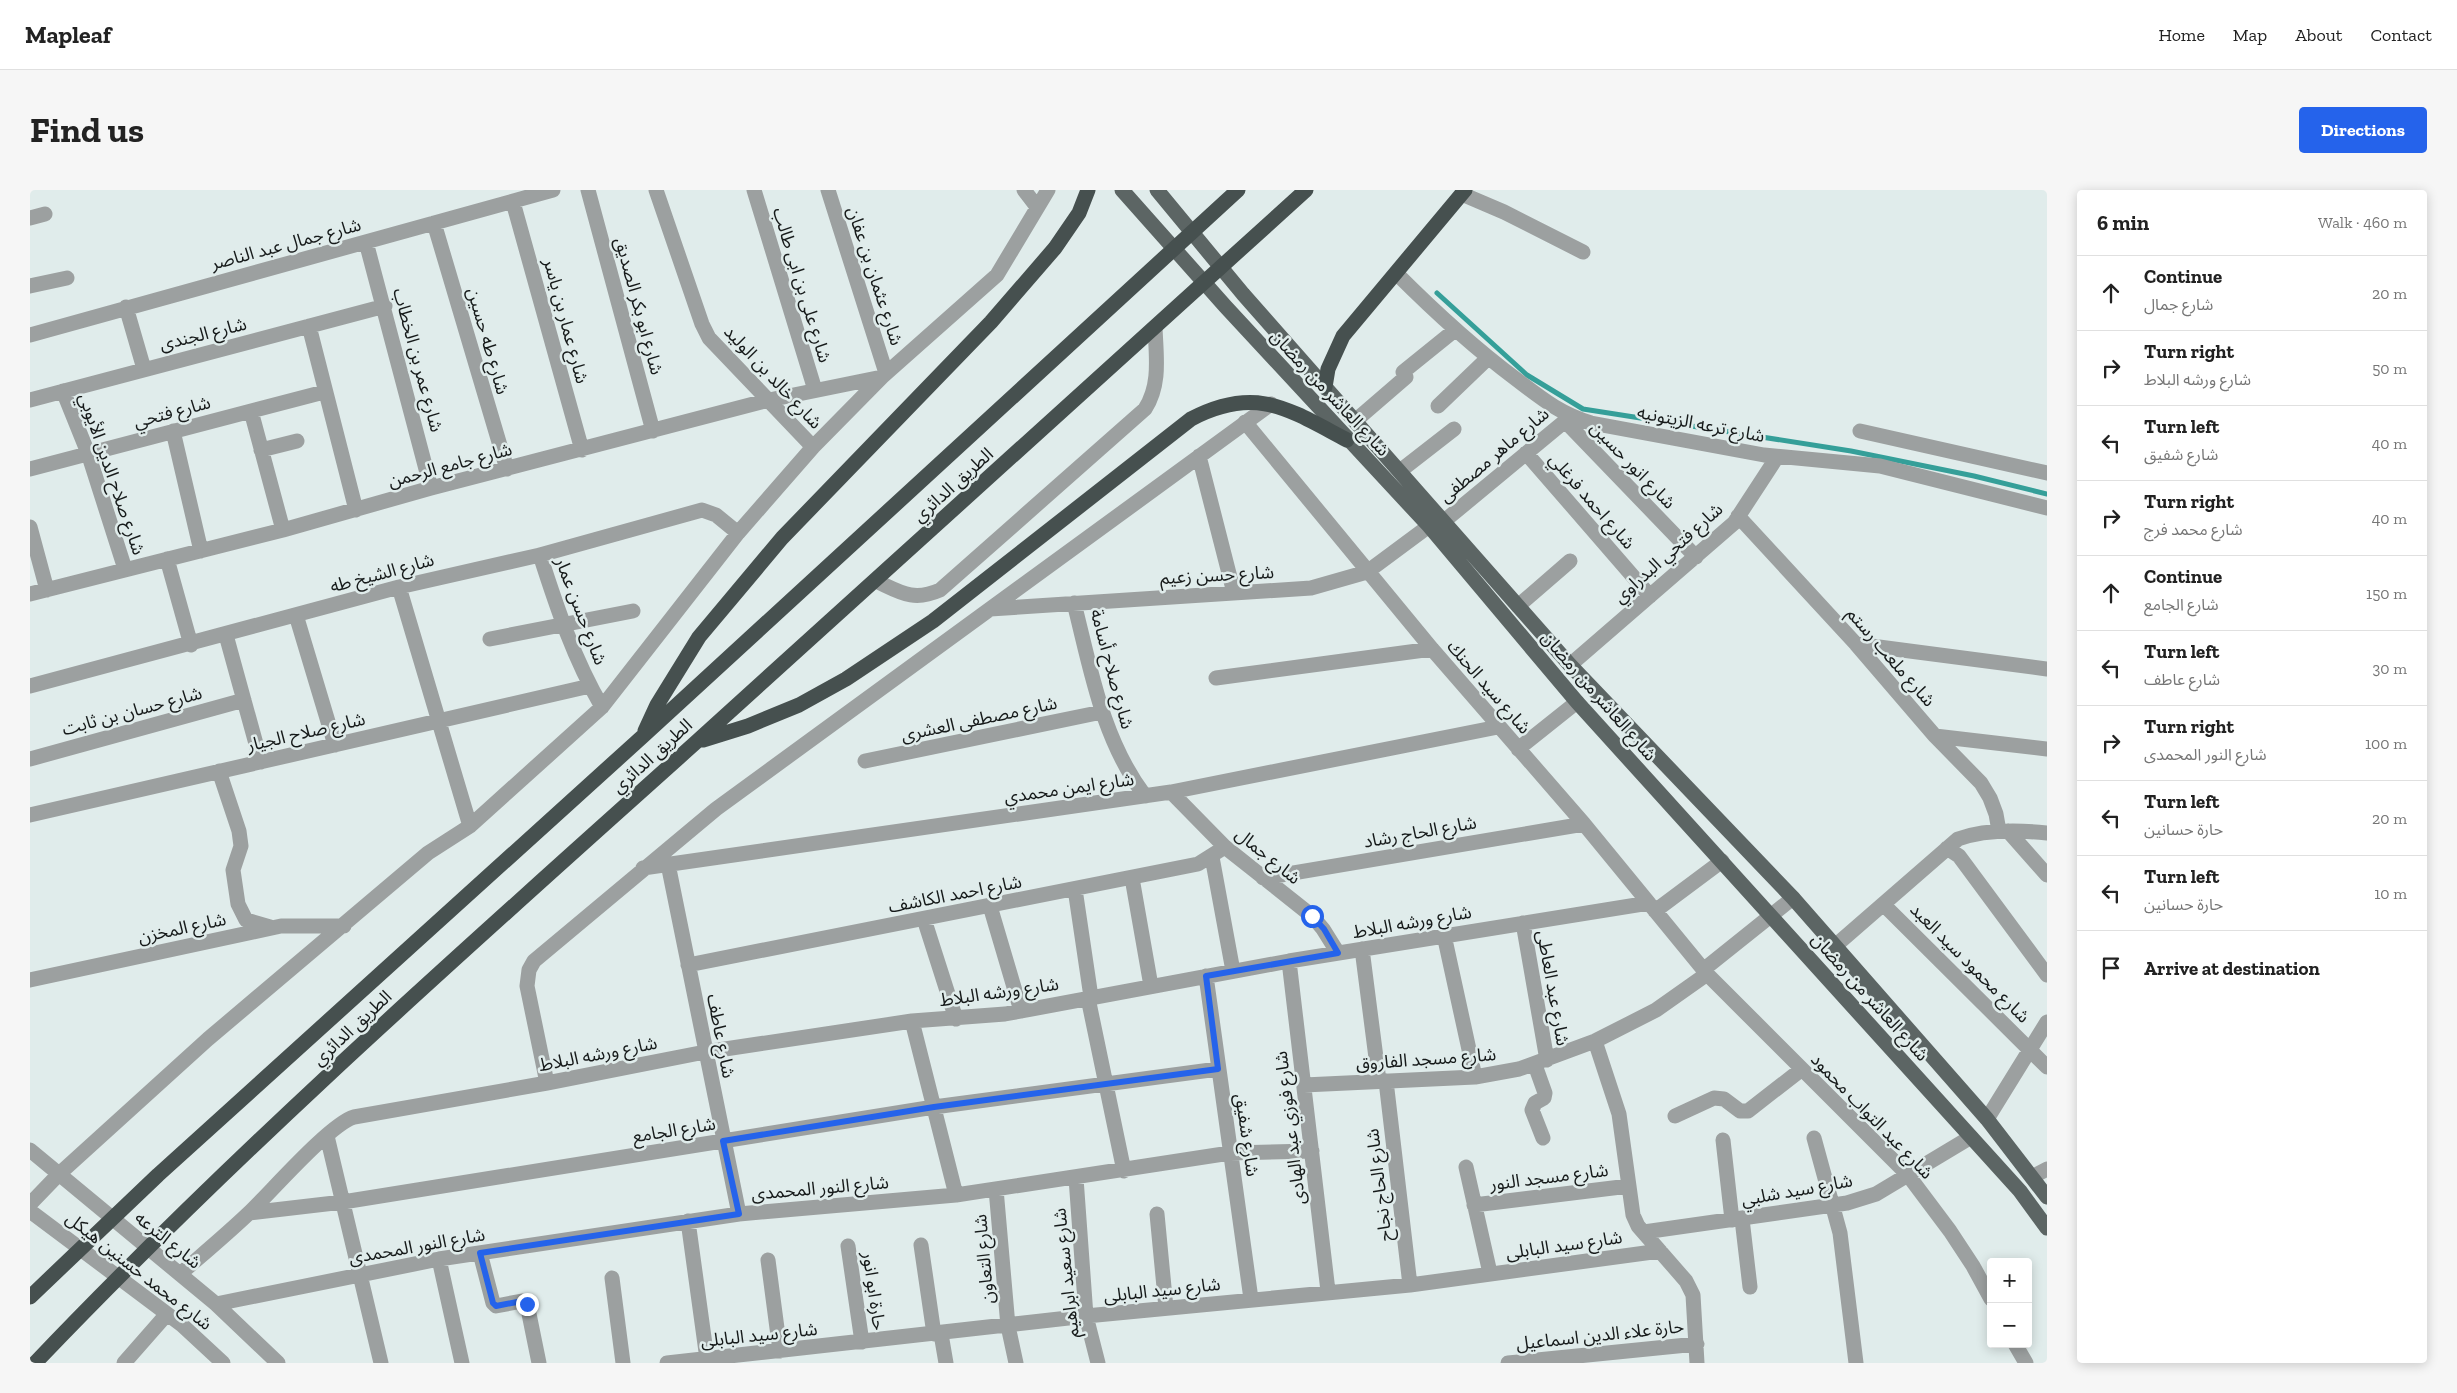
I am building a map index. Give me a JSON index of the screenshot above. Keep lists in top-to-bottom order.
{
  "streets": {
    "highway": ["الطريق الدائري"],
    "main road": ["شارع العاشر من رمضان"],
    "street": [
      "شارع جمال عبد الناصر",
      "شارع عثمان بن عفان",
      "شارع على بن ابى طالب",
      "شارع ابو بكر الصديق",
      "شارع عمار بن ياسر",
      "شارع الجندى",
      "شارع طه حسين",
      "شارع عمر بن الخطاب",
      "شارع خالد بن الوليد",
      "شارع فتحي",
      "شارع ترعه الزيتونيه",
      "شارع ماهر مصطفى",
      "شارع جامع الرحمن",
      "شارع انور حسين",
      "شارع صلاح الدين الأيوبي",
      "شارع احمد فرغلي",
      "شارع فتحي البدراوي",
      "شارع الشيخ طه",
      "شارع حسن زعيم",
      "شارع حسن عمار",
      "شارع ملعب رستم",
      "شارع صلاح أسامة",
      "شارع سيد الحنك",
      "شارع حسان بن ثابت",
      "شارع مصطفى العشرى",
      "شارع صلاح الجيار",
      "شارع ايمن محمدي",
      "شارع الحاج رشاد",
      "شارع جمال",
      "شارع احمد الكاشف",
      "شارع ورشه البلاط",
      "شارع المخزن",
      "شارع محمود سيد العبد",
      "شارع عبد العاطى",
      "شارع عاطف",
      "شارع مسجد الفاروق",
      "شارع عبد التواب محمود",
      "شارع فوزي عبد الهادى",
      "شارع الجامع",
      "شارع شفيق",
      "شارع مسجد النور",
      "شارع الحاج نجاح",
      "شارع النور المحمدى",
      "شارع سيد شلبي",
      "شارع الترعه",
      "شارع سيد البابلى",
      "شارع التعاون",
      "شارع محمد حسنين هيكل",
      "شارع سعيد ابراهيم",
      "حارة ابو انور",
      "حارة علاء الدين اسماعيل"
    ]
  },
  "crossings": [
    ["شارع جمال عبد الناصر", "شارع عمار بن ياسر"],
    ["شارع جمال عبد الناصر", "شارع طه حسين"],
    ["شارع جمال عبد الناصر", "شارع عمر بن الخطاب"],
    ["شارع عثمان بن عفان", "شارع جامع الرحمن"],
    ["شارع على بن ابى طالب", "شارع جامع الرحمن"],
    ["شارع ابو بكر الصديق", "شارع جامع الرحمن"],
    ["شارع عمار بن ياسر", "شارع جامع الرحمن"],
    ["شارع الجندى", "شارع عمر بن الخطاب"],
    ["شارع الجندى", "شارع صلاح الدين الأيوبي"],
    ["شارع طه حسين", "شارع جامع الرحمن"],
    ["شارع عمر بن الخطاب", "شارع جامع الرحمن"],
    ["شارع خالد بن الوليد", "شارع جامع الرحمن"],
    ["شارع العاشر من رمضان", "شارع ماهر مصطفى"],
    ["شارع العاشر من رمضان", "شارع فتحي البدراوي"],
    ["شارع العاشر من رمضان", "شارع حسن زعيم"],
    ["شارع العاشر من رمضان", "شارع محمود سيد العبد"],
    ["شارع العاشر من رمضان", "شارع مسجد الفاروق"],
    ["شارع العاشر من رمضان", "شارع سيد شلبي"],
    ["شارع فتحي", "شارع صلاح الدين الأيوبي"],
    ["شارع ترعه الزيتونيه", "شارع ماهر مصطفى"],
    ["شارع ترعه الزيتونيه", "شارع انور حسين"],
    ["شارع ترعه الزيتونيه", "شارع فتحي البدراوي"],
    ["شارع ماهر مصطفى", "شارع انور حسين"],
    ["شارع ماهر مصطفى", "شارع احمد فرغلي"],
    ["شارع ماهر مصطفى", "شارع حسن زعيم"],
    ["شارع جامع الرحمن", "شارع صلاح الدين الأيوبي"],
    ["شارع انور حسين", "شارع فتحي البدراوي"],
    ["شارع احمد فرغلي", "شارع فتحي البدراوي"],
    ["شارع فتحي البدراوي", "شارع ملعب رستم"],
    ["شارع الشيخ طه", "شارع حسن عمار"],
    ["شارع حسن زعيم", "شارع صلاح أسامة"],
    ["شارع حسن زعيم", "شارع سيد الحنك"],
    ["شارع حسن عمار", "شارع صلاح الجيار"],
    ["شارع صلاح أسامة", "شارع مصطفى العشرى"],
    ["شارع صلاح أسامة", "شارع ايمن محمدي"],
    ["شارع سيد الحنك", "شارع ايمن محمدي"],
    ["شارع سيد الحنك", "شارع الحاج رشاد"],
    ["شارع سيد الحنك", "شارع ورشه البلاط"],
    ["شارع سيد الحنك", "شارع مسجد الفاروق"],
    ["شارع سيد الحنك", "شارع عبد التواب محمود"],
    ["شارع ايمن محمدي", "شارع جمال"],
    ["شارع ايمن محمدي", "شارع عاطف"],
    ["شارع الحاج رشاد", "شارع جمال"],
    ["شارع جمال", "شارع احمد الكاشف"],
    ["شارع جمال", "شارع ورشه البلاط"],
    ["شارع احمد الكاشف", "شارع عاطف"],
    ["شارع ورشه البلاط", "شارع عبد العاطى"],
    ["شارع ورشه البلاط", "شارع عاطف"],
    ["شارع ورشه البلاط", "شارع فوزي عبد الهادى"],
    ["شارع ورشه البلاط", "شارع شفيق"],
    ["شارع ورشه البلاط", "شارع الحاج نجاح"],
    ["شارع عبد العاطى", "شارع مسجد الفاروق"],
    ["شارع عاطف", "شارع الجامع"],
    ["شارع عاطف", "شارع النور المحمدى"],
    ["شارع مسجد الفاروق", "شارع عبد التواب محمود"],
    ["شارع مسجد الفاروق", "شارع فوزي عبد الهادى"],
    ["شارع مسجد الفاروق", "شارع الحاج نجاح"],
    ["شارع عبد التواب محمود", "شارع سيد شلبي"],
    ["شارع فوزي عبد الهادى", "شارع النور المحمدى"],
    ["شارع فوزي عبد الهادى", "شارع سيد البابلى"],
    ["شارع الجامع", "شارع شفيق"],
    ["شارع شفيق", "شارع النور المحمدى"],
    ["شارع شفيق", "شارع سيد البابلى"],
    ["شارع الحاج نجاح", "شارع سيد البابلى"],
    ["شارع النور المحمدى", "شارع الترعه"],
    ["شارع النور المحمدى", "شارع التعاون"],
    ["شارع النور المحمدى", "شارع سعيد ابراهيم"],
    ["شارع سيد البابلى", "شارع التعاون"],
    ["شارع سيد البابلى", "شارع سعيد ابراهيم"],
    ["شارع سيد البابلى", "حارة ابو انور"]
  ],
  "page": {
    "header": "Mapleaf",
    "nav": [
      "Home",
      "Map",
      "About",
      "Contact"
    ],
    "buttons": "Directions",
    "title": "Find us",
    "heading": ["6 min", "Walk · 460 m"],
    "list": [
      ["Continue", "شارع جمال", "20 m"],
      ["Turn right", "شارع ورشه البلاط", "50 m"],
      ["Turn left", "شارع شفيق", "40 m"],
      ["Turn right", "شارع محمد فرج", "40 m"],
      ["Continue", "شارع الجامع", "150 m"],
      ["Turn left", "شارع عاطف", "30 m"],
      ["Turn right", "شارع النور المحمدى", "100 m"],
      ["Turn left", "حارة حسانين", "20 m"],
      ["Turn left", "حارة حسانين", "10 m"],
      "Arrive at destination"
    ],
    "map_buttons": ["+", "−"]
  }
}
